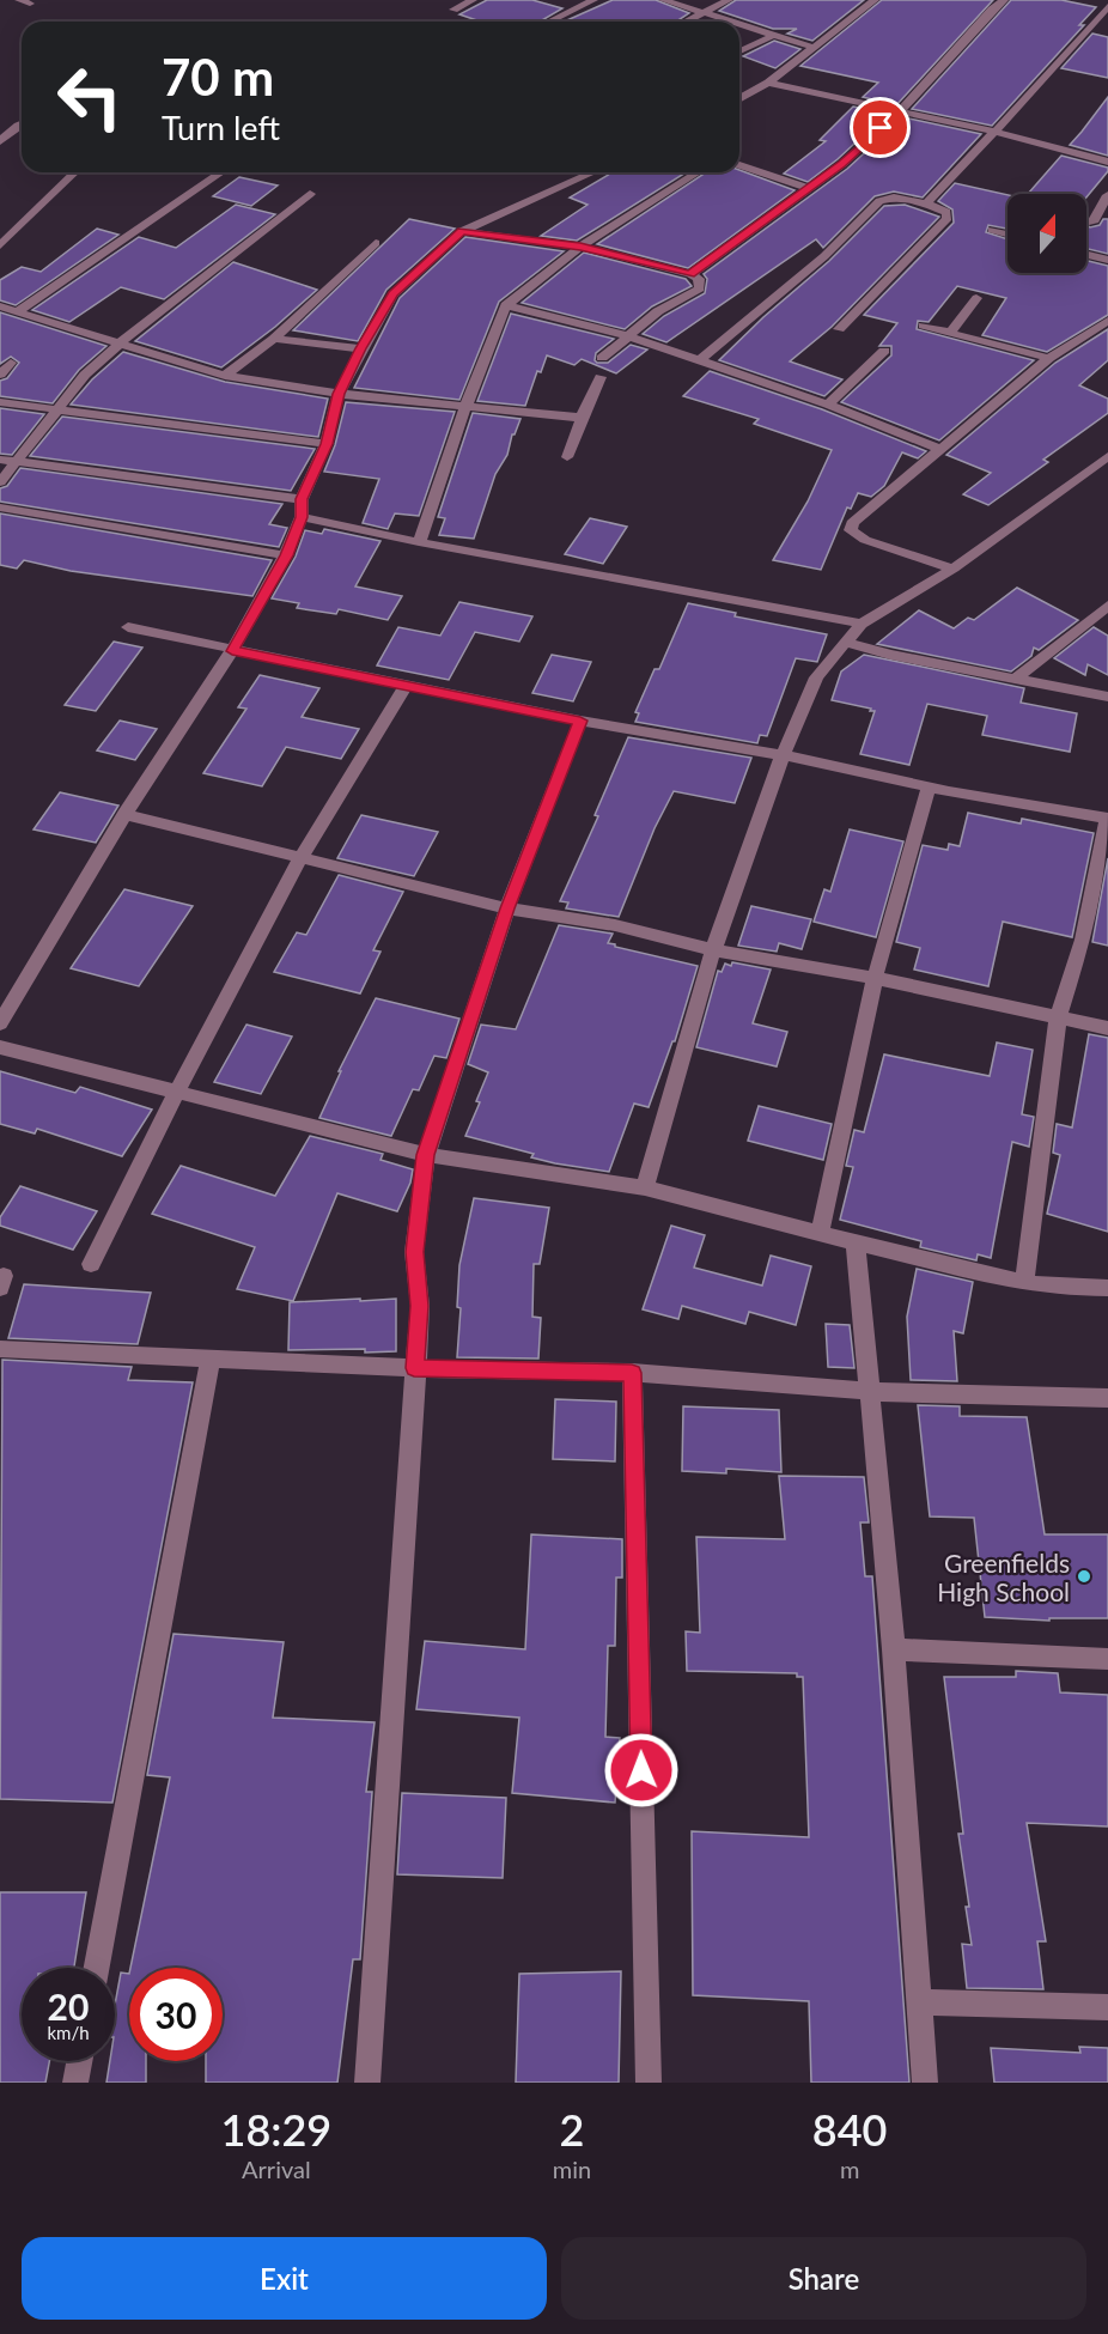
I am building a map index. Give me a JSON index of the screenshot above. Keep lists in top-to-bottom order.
{
  "places": ["Greenfields High School"],
  "north": "top",
  "page": {
    "turn": ["70 m", "Turn left"],
    "speed": "20 km/h",
    "limit": "30",
    "eta": [
      "18:29",
      "Arrival",
      "2",
      "min",
      "840",
      "m"
    ],
    "buttons": ["Exit", "Share"]
  }
}
